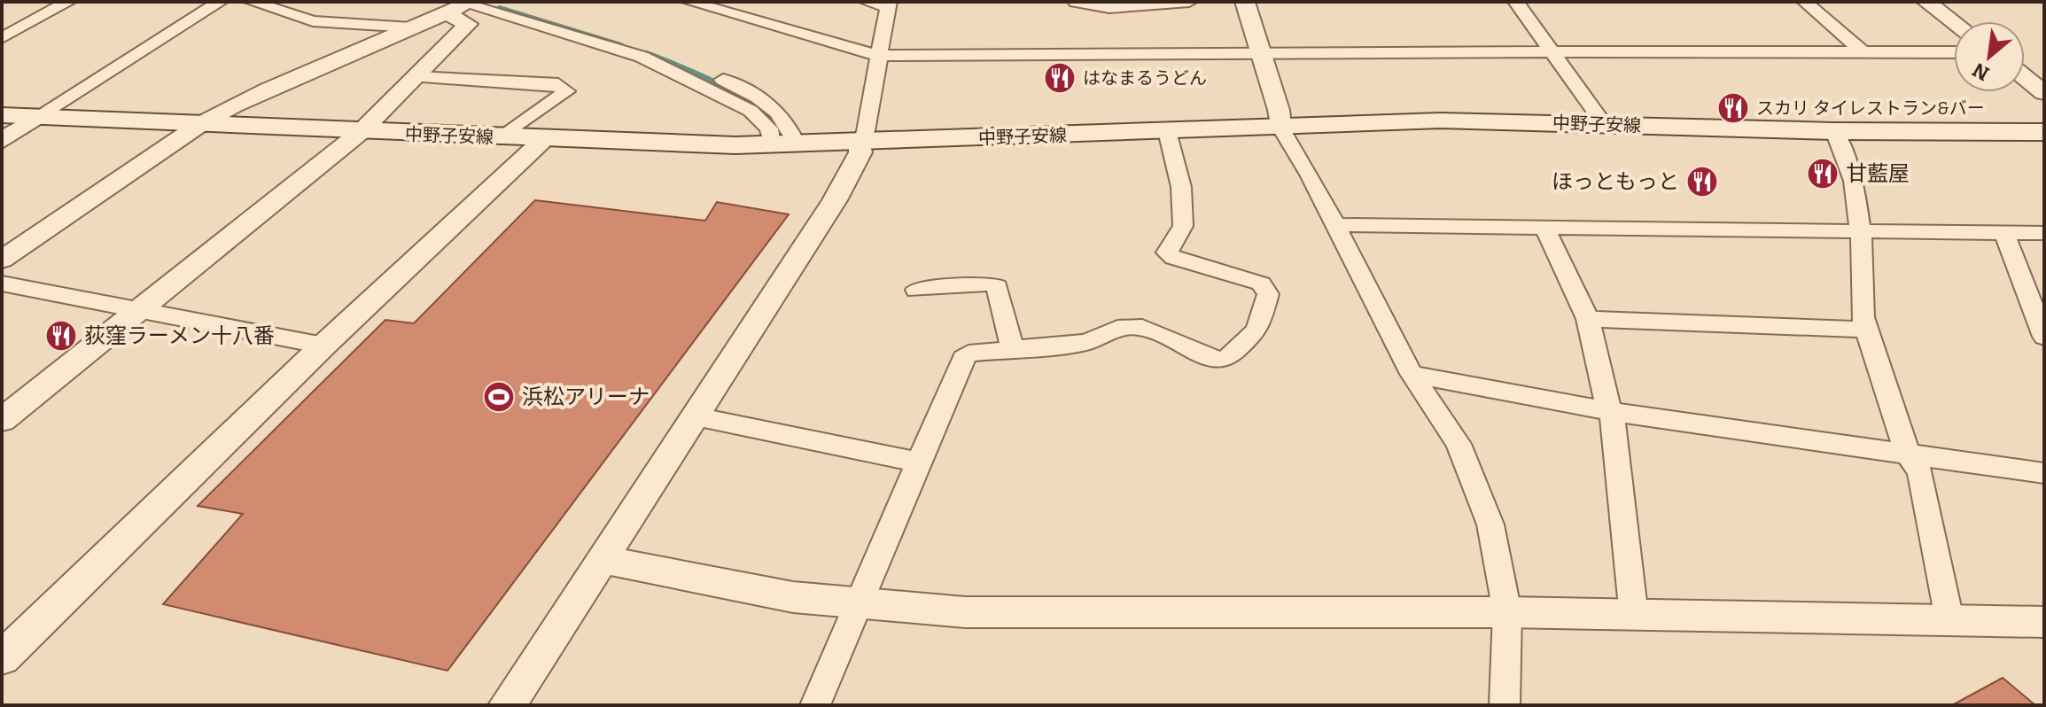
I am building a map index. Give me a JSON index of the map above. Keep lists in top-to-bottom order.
{
  "streets": {
    "main road": ["中野子安線"]
  },
  "places": {
    "restaurant": [
      "はなまるうどん",
      "スカリ タイレストラン&バー",
      "甘藍屋",
      "ほっともっと",
      "荻窪ラーメン十八番"
    ],
    "sports": ["浜松アリーナ"]
  },
  "north": "bottom left"
}
